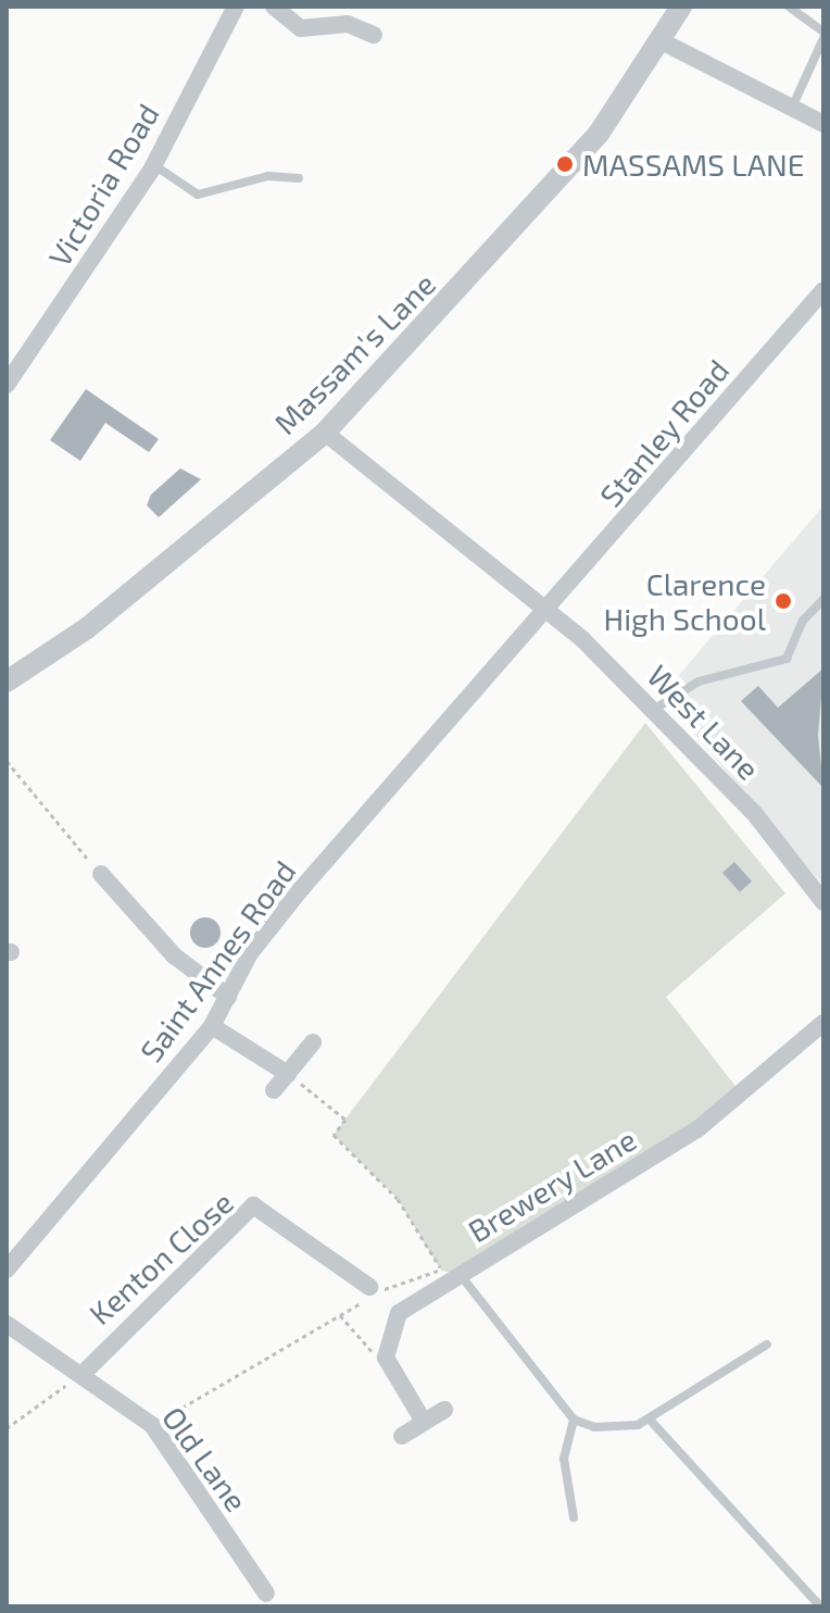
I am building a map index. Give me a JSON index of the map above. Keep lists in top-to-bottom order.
{
  "streets": {
    "street": [
      "Victoria Road",
      "Massam's Lane",
      "Stanley Road",
      "West Lane",
      "Saint Annes Road",
      "Brewery Lane",
      "Kenton Close",
      "Old Lane"
    ]
  },
  "crossings": [
    ["Massam's Lane", "West Lane"],
    ["Stanley Road", "West Lane"],
    ["Stanley Road", "Saint Annes Road"],
    ["West Lane", "Saint Annes Road"],
    ["Kenton Close", "Old Lane"]
  ],
  "places": ["MASSAMS LANE", "Clarence High School"]
}
